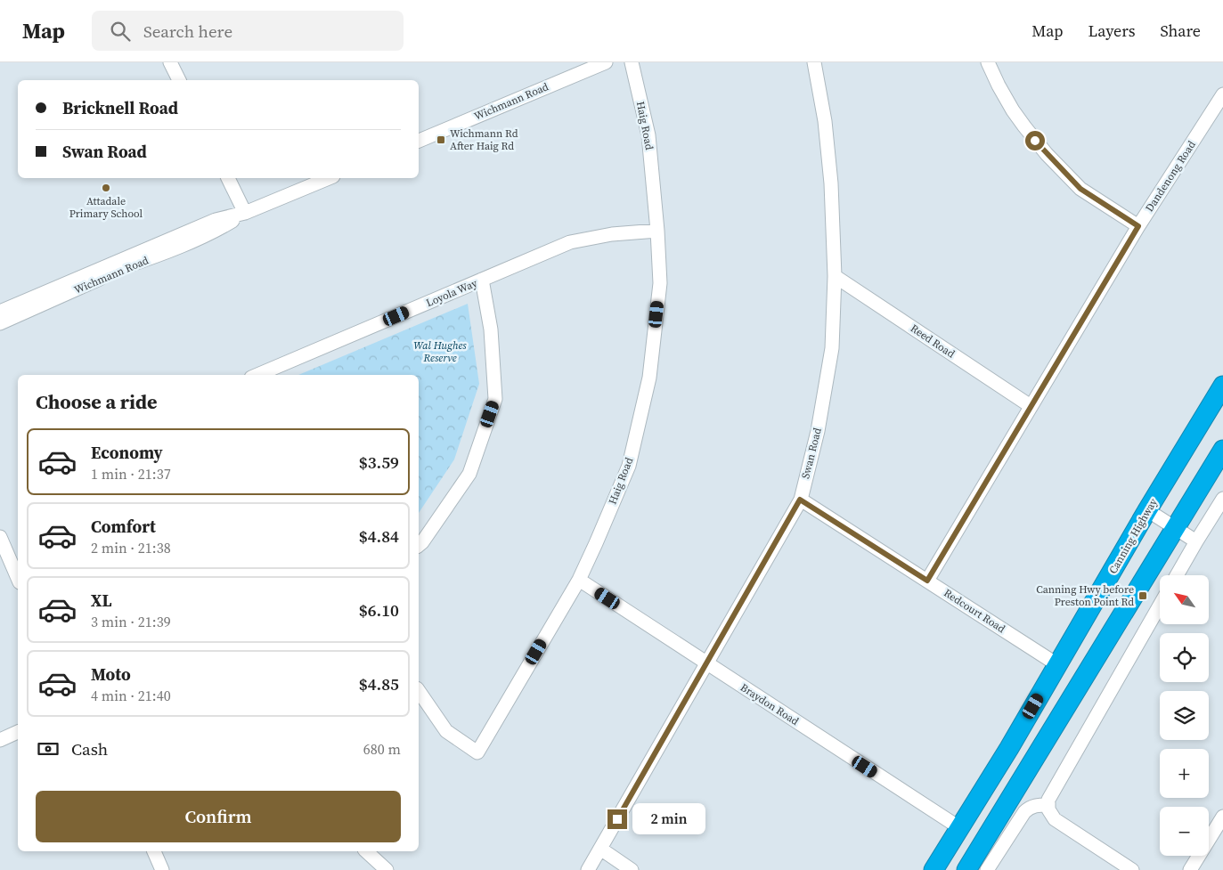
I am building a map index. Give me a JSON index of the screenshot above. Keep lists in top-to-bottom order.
{
  "streets": {
    "highway": ["Canning Highway"],
    "street": [
      "Wichmann Road",
      "Haig Road",
      "Dandenong Road",
      "Loyola Way",
      "Reed Road",
      "Swan Road",
      "Redcourt Road",
      "Braydon Road"
    ]
  },
  "crossings": [
    ["Haig Road", "Loyola Way"],
    ["Haig Road", "Braydon Road"],
    ["Dandenong Road", "Reed Road"],
    ["Dandenong Road", "Redcourt Road"],
    ["Reed Road", "Swan Road"],
    ["Swan Road", "Redcourt Road"],
    ["Swan Road", "Braydon Road"],
    ["Canning Highway", "Redcourt Road"],
    ["Canning Highway", "Braydon Road"]
  ],
  "parks": ["Wal Hughes Reserve"],
  "places": {
    "transit": ["Wichmann Rd After Haig Rd", "Canning Hwy before Preston Point Rd"],
    "other": ["Attadale Primary School"]
  },
  "north": "top left",
  "page": {
    "header": "Map",
    "search": "Search here",
    "nav": ["Map", "Layers", "Share"],
    "banner": ["Bricknell Road", "Swan Road"],
    "heading": "Choose a ride",
    "list": [
      {
        "name": "Economy",
        "note": "1 min · 21:37",
        "value": "$3.59"
      },
      {
        "name": "Comfort",
        "note": "2 min · 21:38",
        "value": "$4.84"
      },
      {
        "name": "XL",
        "note": "3 min · 21:39",
        "value": "$6.10"
      },
      {
        "name": "Moto",
        "note": "4 min · 21:40",
        "value": "$4.85"
      }
    ],
    "map_buttons": ["+", "−"],
    "pay": ["Cash", "680 m"],
    "buttons": "Confirm",
    "bubble": "2 min"
  }
}
